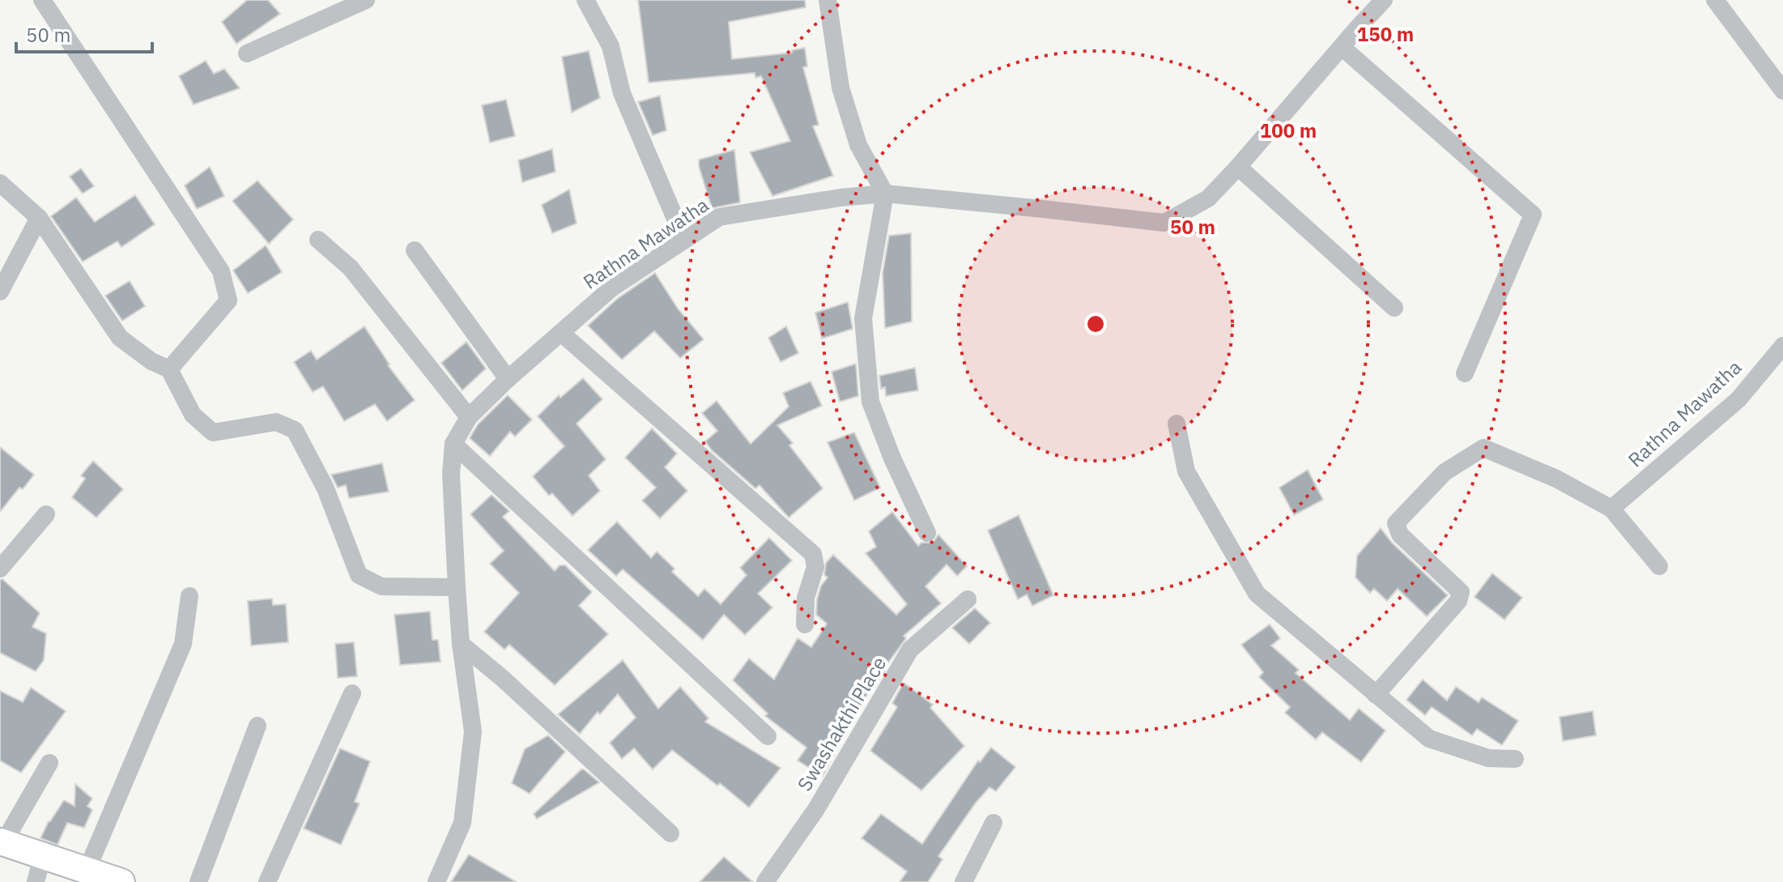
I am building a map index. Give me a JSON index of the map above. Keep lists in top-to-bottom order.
{
  "streets": {
    "street": ["Rathna Mawatha", "Swashakthi Place"]
  },
  "scale_bar": "50 m",
  "rings": ["150 m", "100 m", "50 m"]
}
